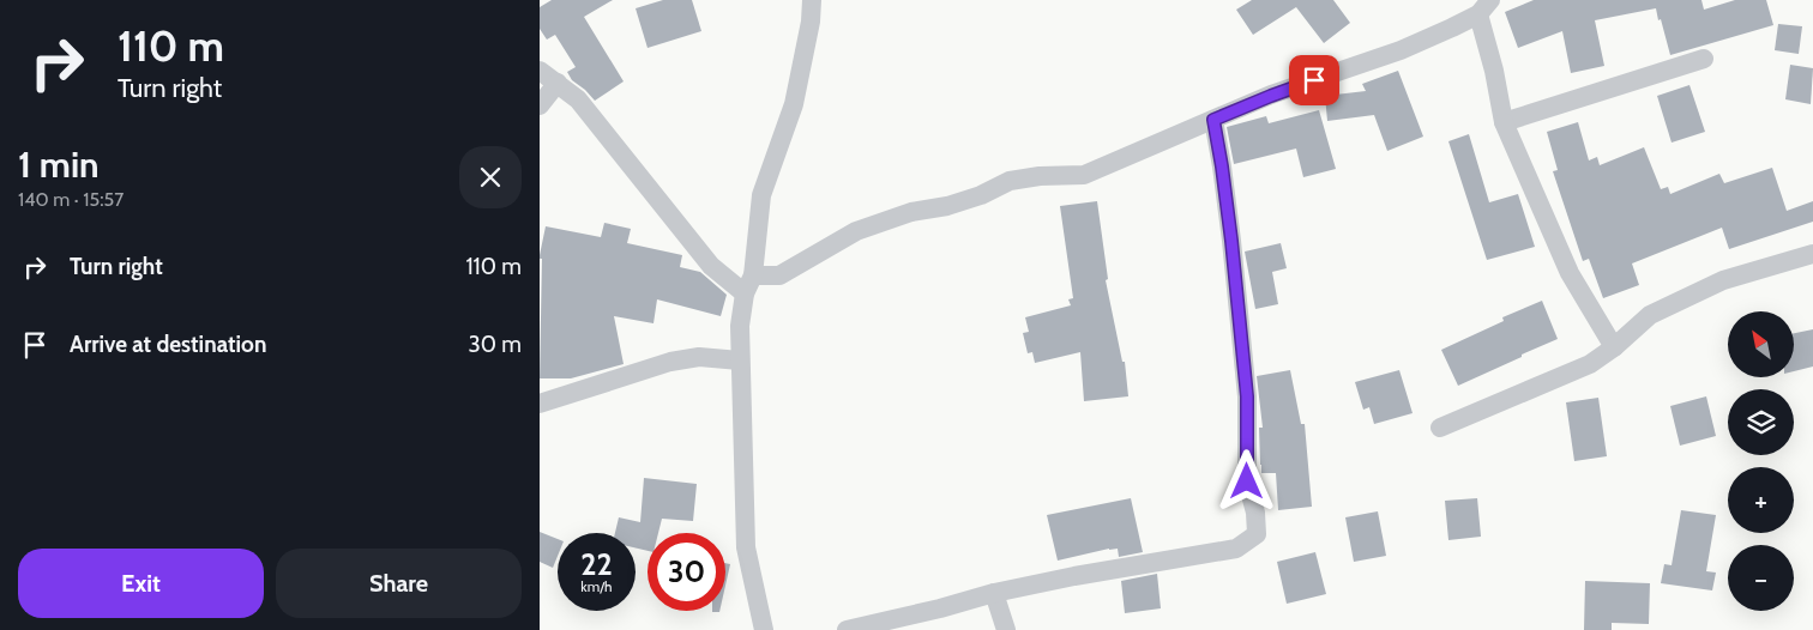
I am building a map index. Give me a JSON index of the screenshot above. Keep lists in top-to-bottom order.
{
  "north": "top left",
  "page": {
    "turn": ["110 m", "Turn right"],
    "heading": ["1 min", "140 m · 15:57"],
    "list": [
      {
        "name": "Turn right",
        "value": "110 m"
      },
      {
        "name": "Arrive at destination",
        "value": "30 m"
      }
    ],
    "map_buttons": ["+", "−"],
    "speed": "22 km/h",
    "limit": "30",
    "buttons": ["Exit", "Share"]
  }
}
